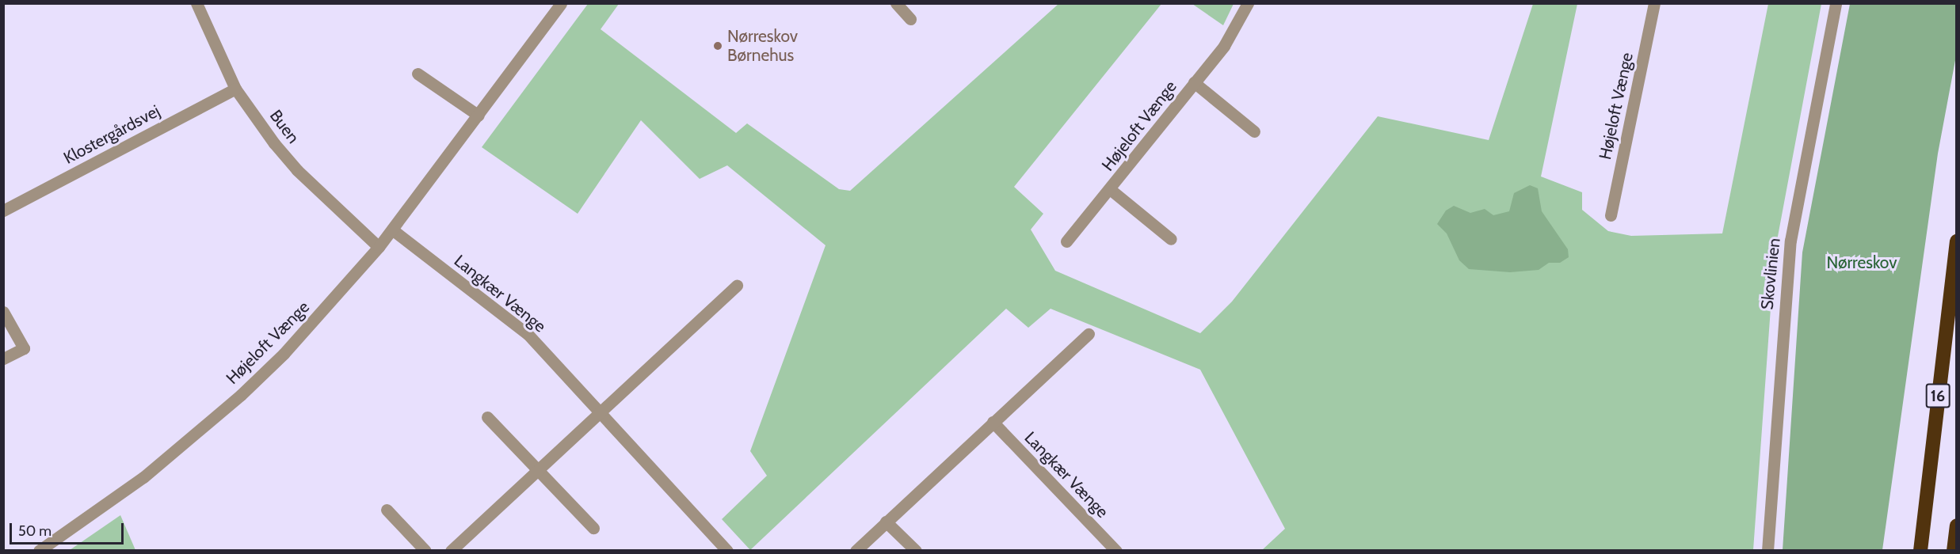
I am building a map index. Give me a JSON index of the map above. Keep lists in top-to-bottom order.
{
  "streets": {
    "highway": ["16"],
    "street": [
      "Højeloft Vænge",
      "Buen",
      "Klostergårdsvej",
      "Skovlinien",
      "Langkær Vænge"
    ]
  },
  "crossings": [
    ["Højeloft Vænge", "Buen"],
    ["Højeloft Vænge", "Langkær Vænge"],
    ["Buen", "Klostergårdsvej"]
  ],
  "parks": ["Nørreskov"],
  "places": ["Nørreskov Børnehus"],
  "scale_bar": "50 m"
}
